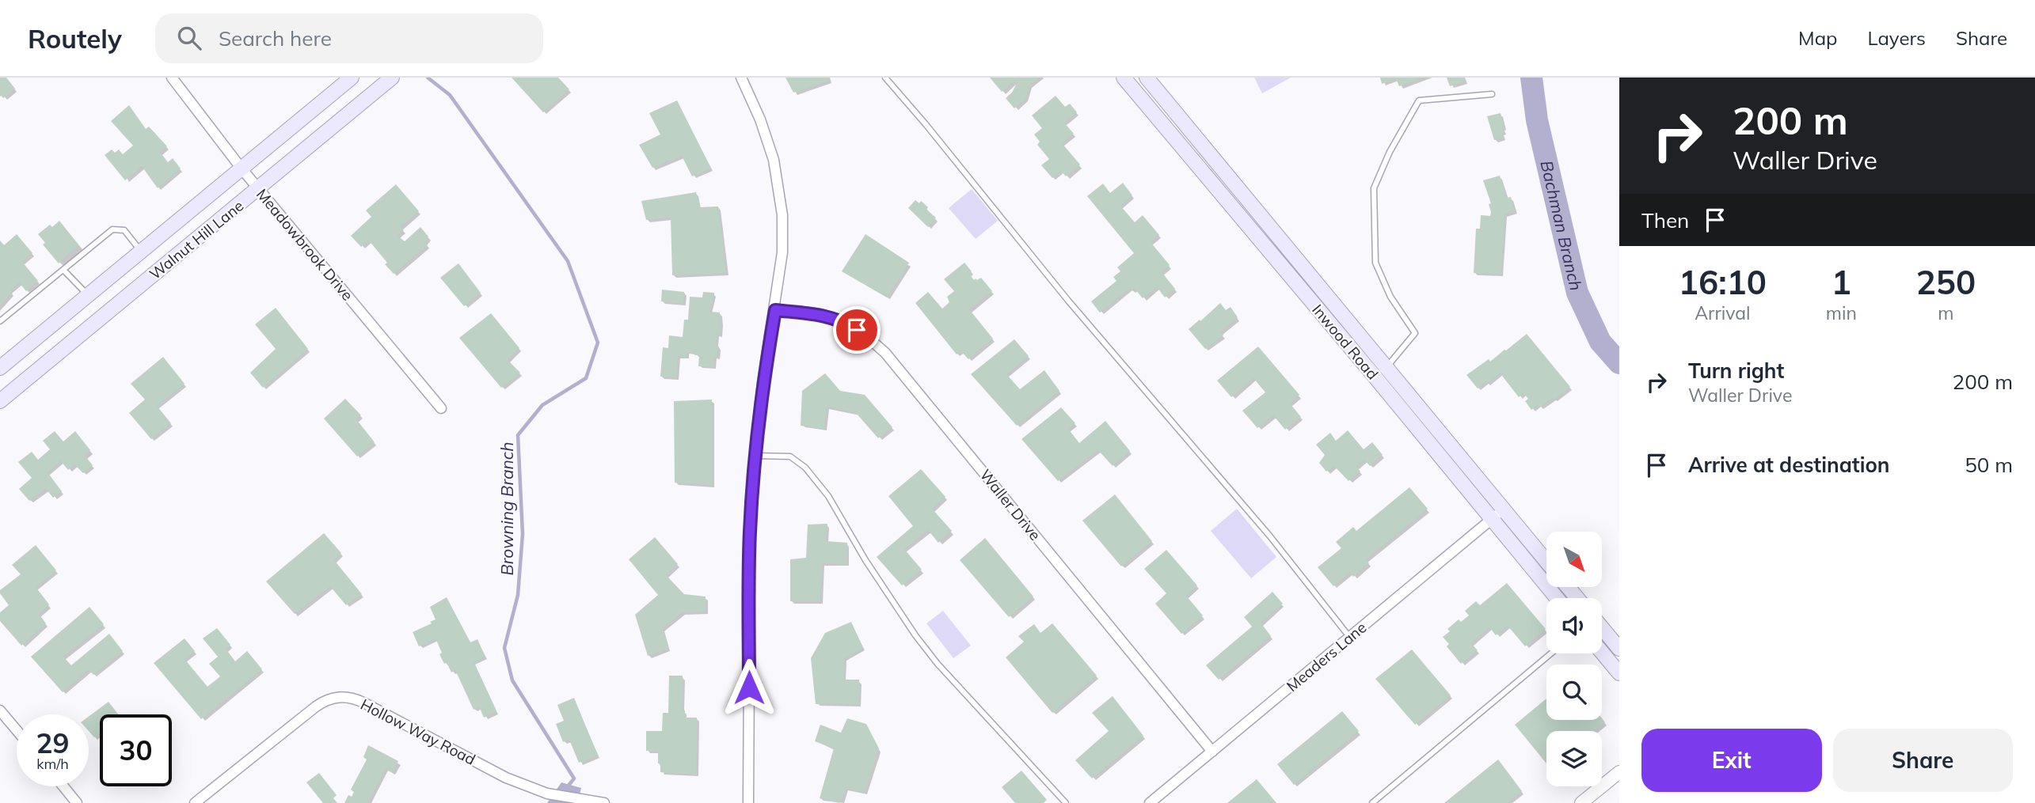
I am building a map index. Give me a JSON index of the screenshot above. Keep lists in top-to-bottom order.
{
  "streets": {
    "main road": ["Walnut Hill Lane", "Inwood Road"],
    "street": [
      "Meadowbrook Drive",
      "Waller Drive",
      "Meaders Lane",
      "Hollow Way Road"
    ]
  },
  "crossings": [
    ["Walnut Hill Lane", "Meadowbrook Drive"],
    ["Inwood Road", "Meaders Lane"],
    ["Waller Drive", "Meaders Lane"]
  ],
  "water": ["Bachman Branch", "Browning Branch"],
  "north": "bottom right",
  "page": {
    "header": "Routely",
    "search": "Search here",
    "nav": ["Map", "Layers", "Share"],
    "turn": ["200 m", "Waller Drive"],
    "then": "Then",
    "eta": [
      "16:10",
      "Arrival",
      "1",
      "min",
      "250",
      "m"
    ],
    "list": [
      {
        "name": "Turn right",
        "note": "Waller Drive",
        "value": "200 m"
      },
      {
        "name": "Arrive at destination",
        "value": "50 m"
      }
    ],
    "speed": "29 km/h",
    "limit": "30",
    "buttons": ["Exit", "Share"]
  }
}
